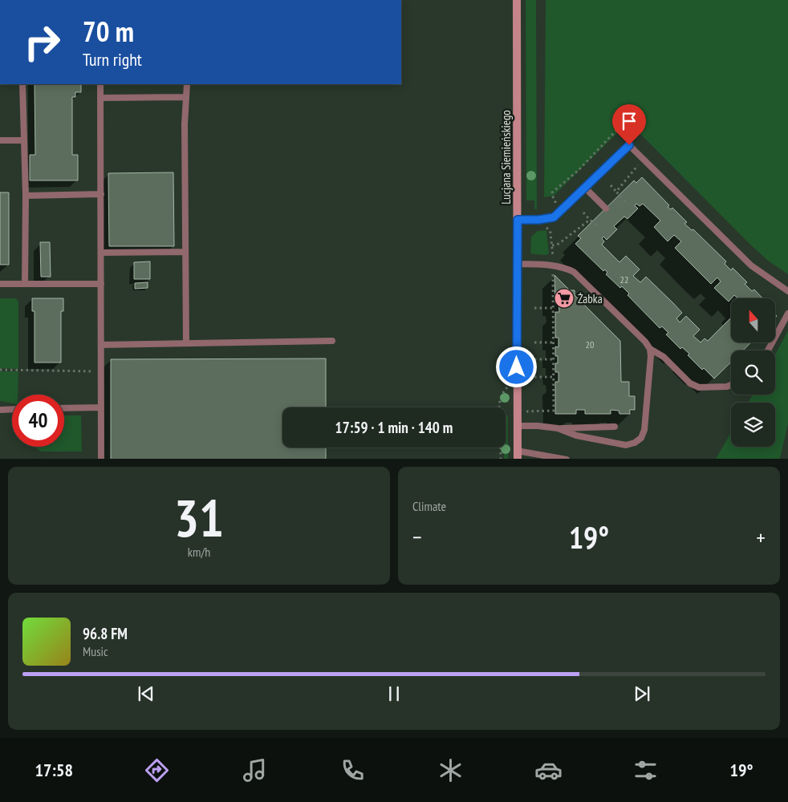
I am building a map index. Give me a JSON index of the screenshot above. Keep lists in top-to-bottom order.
{
  "streets": {
    "street": ["Lucjana Siemieńskiego"]
  },
  "places": {
    "supermarket": ["Żabka"]
  },
  "house_numbers": ["22", "20"],
  "north": "top",
  "page": {
    "turn": ["70 m", "Turn right"],
    "limit": "40",
    "trip": "17:59 · 1 min · 140 m",
    "tile": [
      ["31", "km/h"],
      "Climate"
    ],
    "heat": ["−", "19°", "+"],
    "song": ["96.8 FM", "Music"],
    "tabs": ["17:58", "19°"]
  }
}
